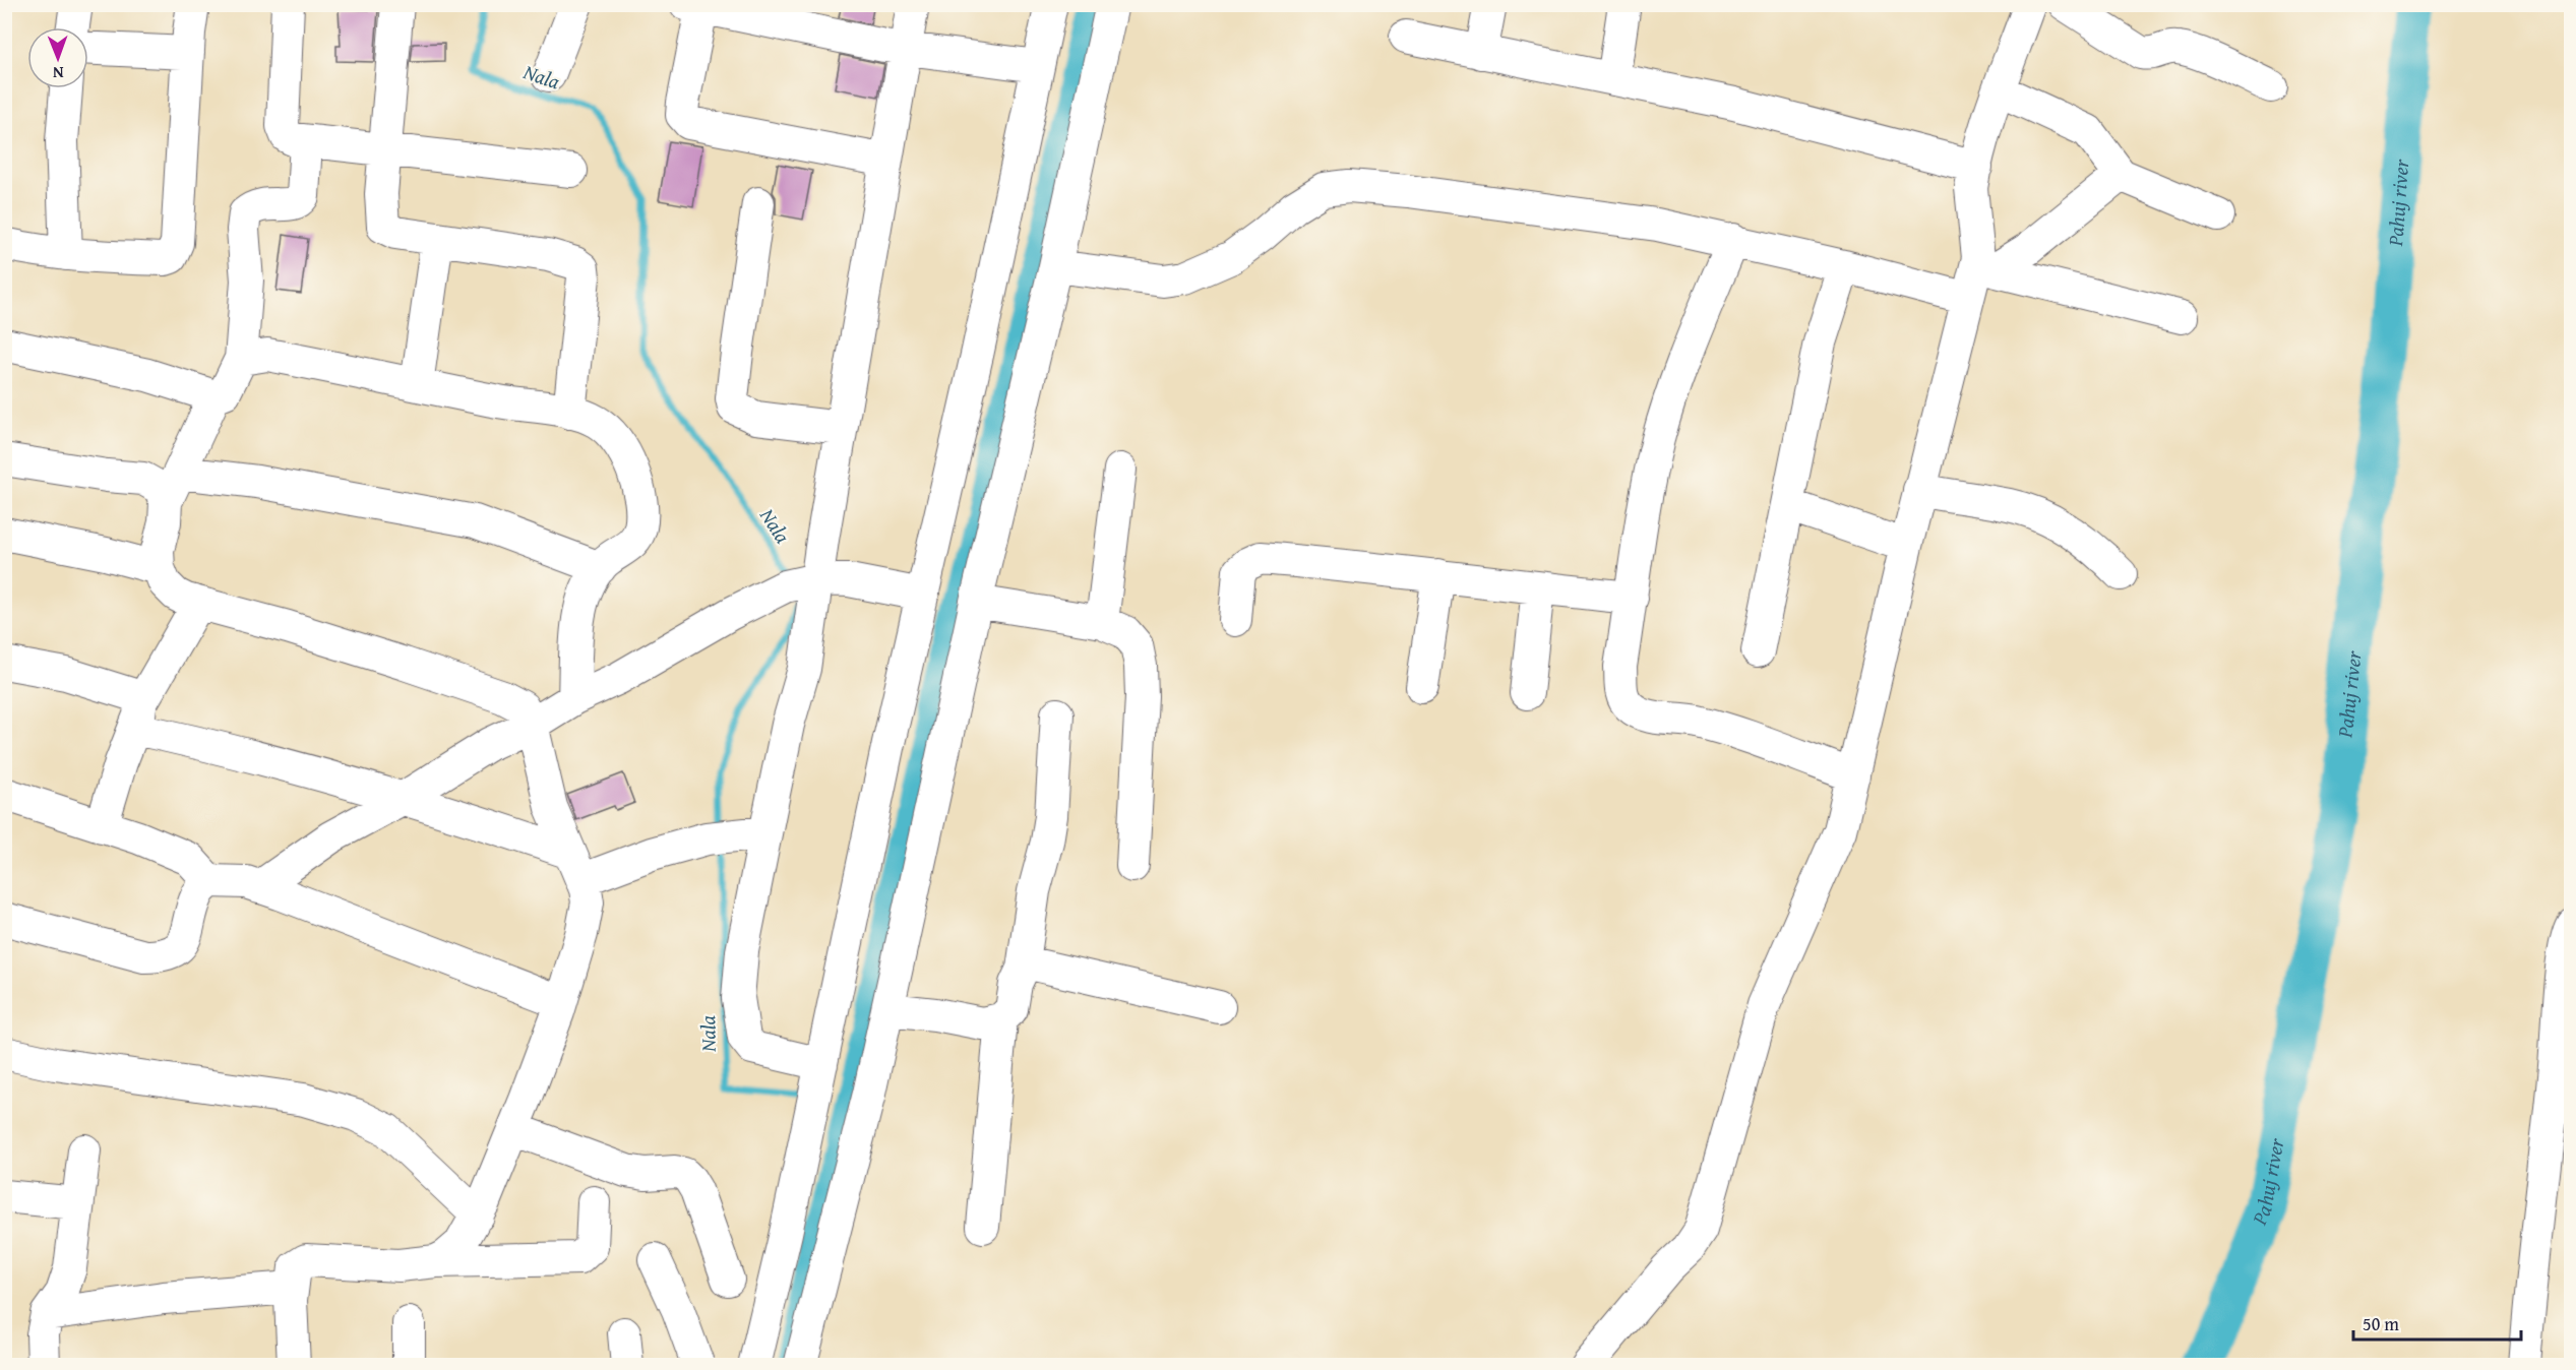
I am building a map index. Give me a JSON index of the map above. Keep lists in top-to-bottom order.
{
  "water": ["Nala", "Pahuj river"],
  "scale_bar": "50 m",
  "north": "bottom"
}
